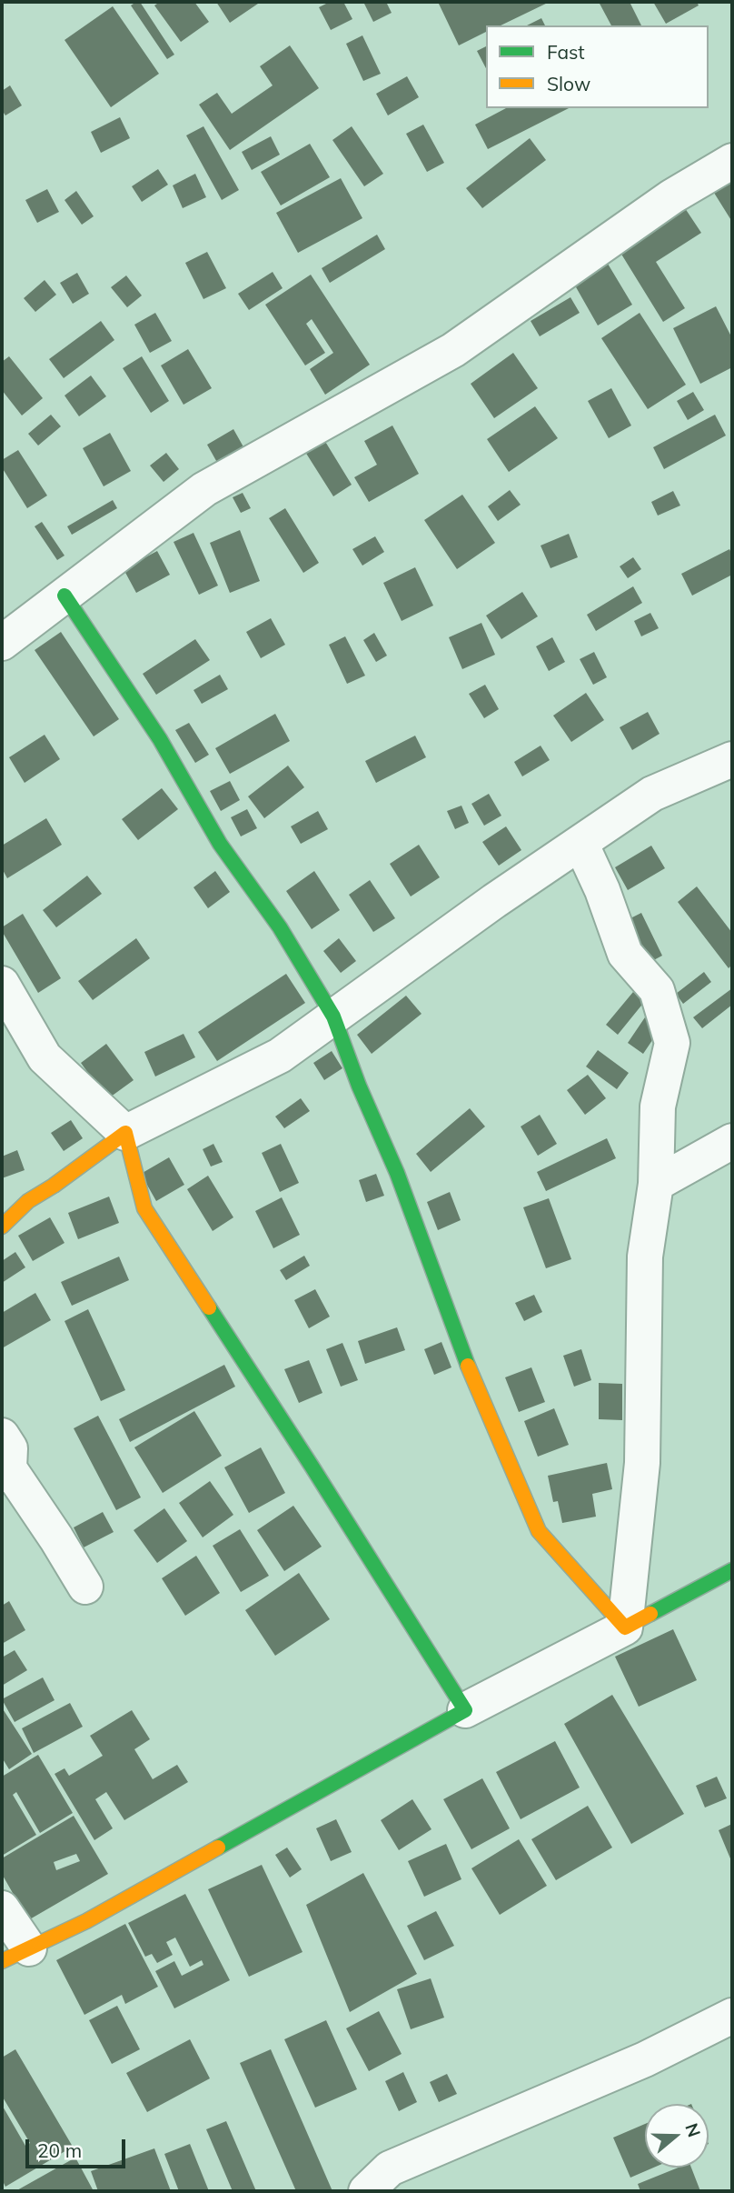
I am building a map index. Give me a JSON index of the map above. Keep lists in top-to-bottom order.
{
  "legend": ["Fast", "Slow"],
  "scale_bar": "20 m",
  "north": "right"
}
